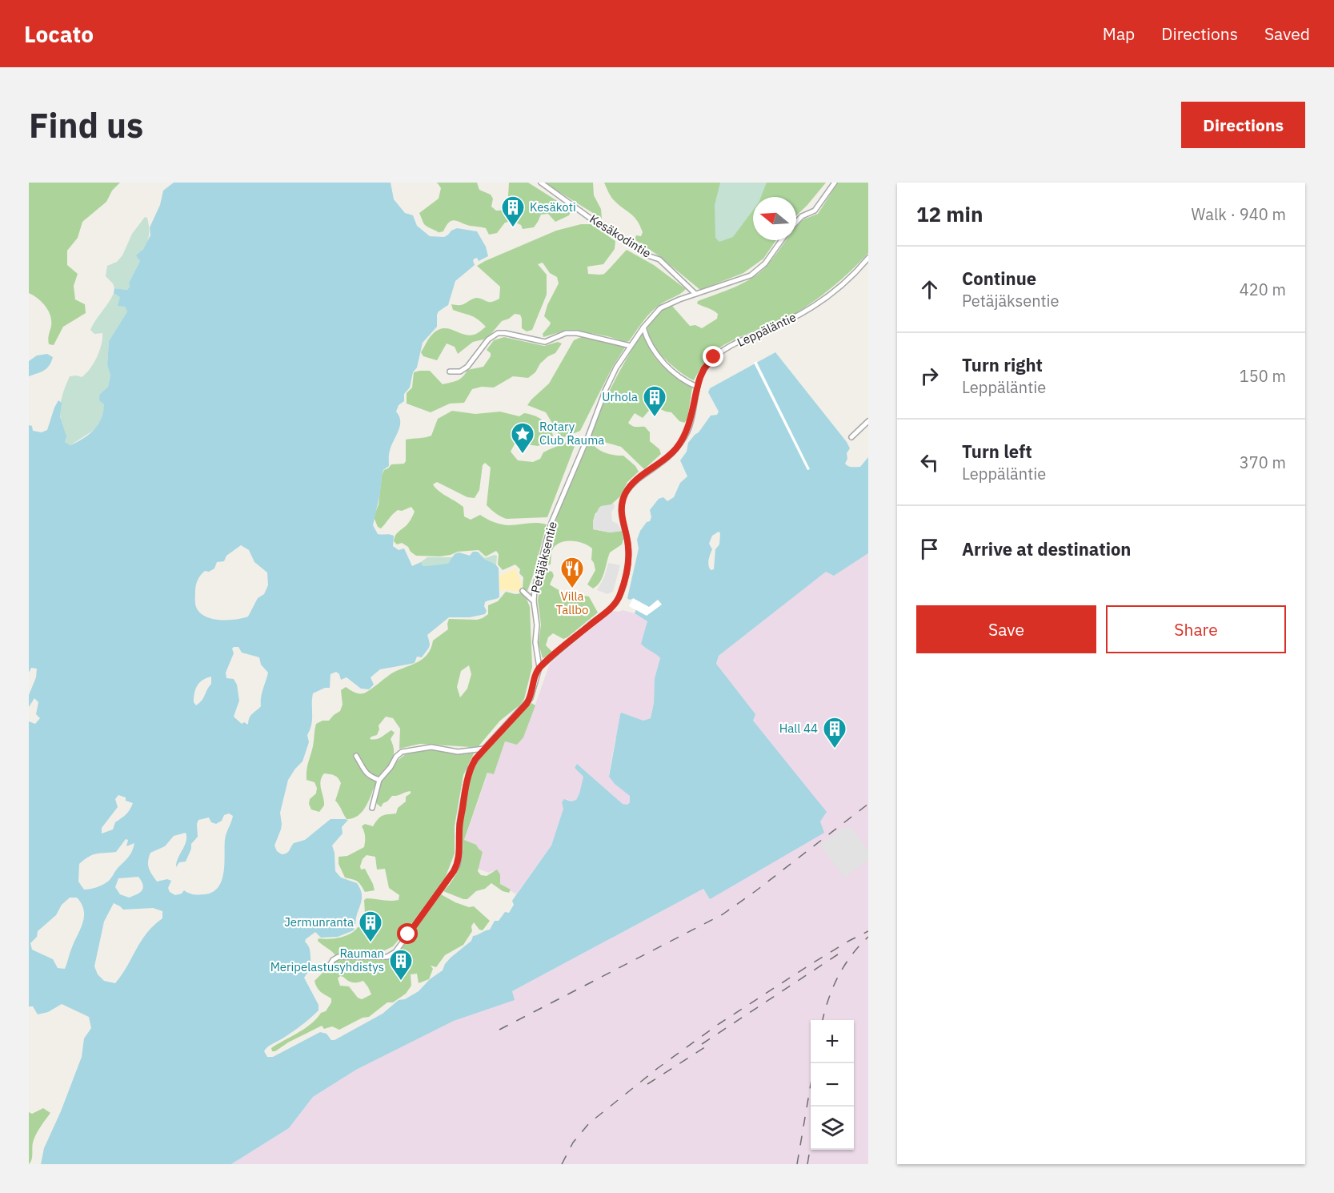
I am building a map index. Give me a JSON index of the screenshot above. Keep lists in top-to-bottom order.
{
  "streets": {
    "street": ["Kesäkodintie", "Leppäläntie", "Petäjäksentie"]
  },
  "crossings": [
    ["Kesäkodintie", "Petäjäksentie"],
    ["Leppäläntie", "Petäjäksentie"]
  ],
  "places": {
    "building": [
      "Kesäkoti",
      "Urhola",
      "Hall 44",
      "Jermunranta",
      "Rauman Meripelastusyhdistys"
    ],
    "place": ["Rotary Club Rauma"],
    "restaurant": ["Villa Tallbo"]
  },
  "north": "left",
  "page": {
    "header": "Locato",
    "nav": ["Map", "Directions", "Saved"],
    "buttons": [
      "Directions",
      ["Save", "Share"]
    ],
    "title": "Find us",
    "heading": ["12 min", "Walk · 940 m"],
    "list": [
      ["Continue", "Petäjäksentie", "420 m"],
      ["Turn right", "Leppäläntie", "150 m"],
      ["Turn left", "Leppäläntie", "370 m"],
      "Arrive at destination"
    ],
    "map_buttons": ["+", "−"]
  }
}
